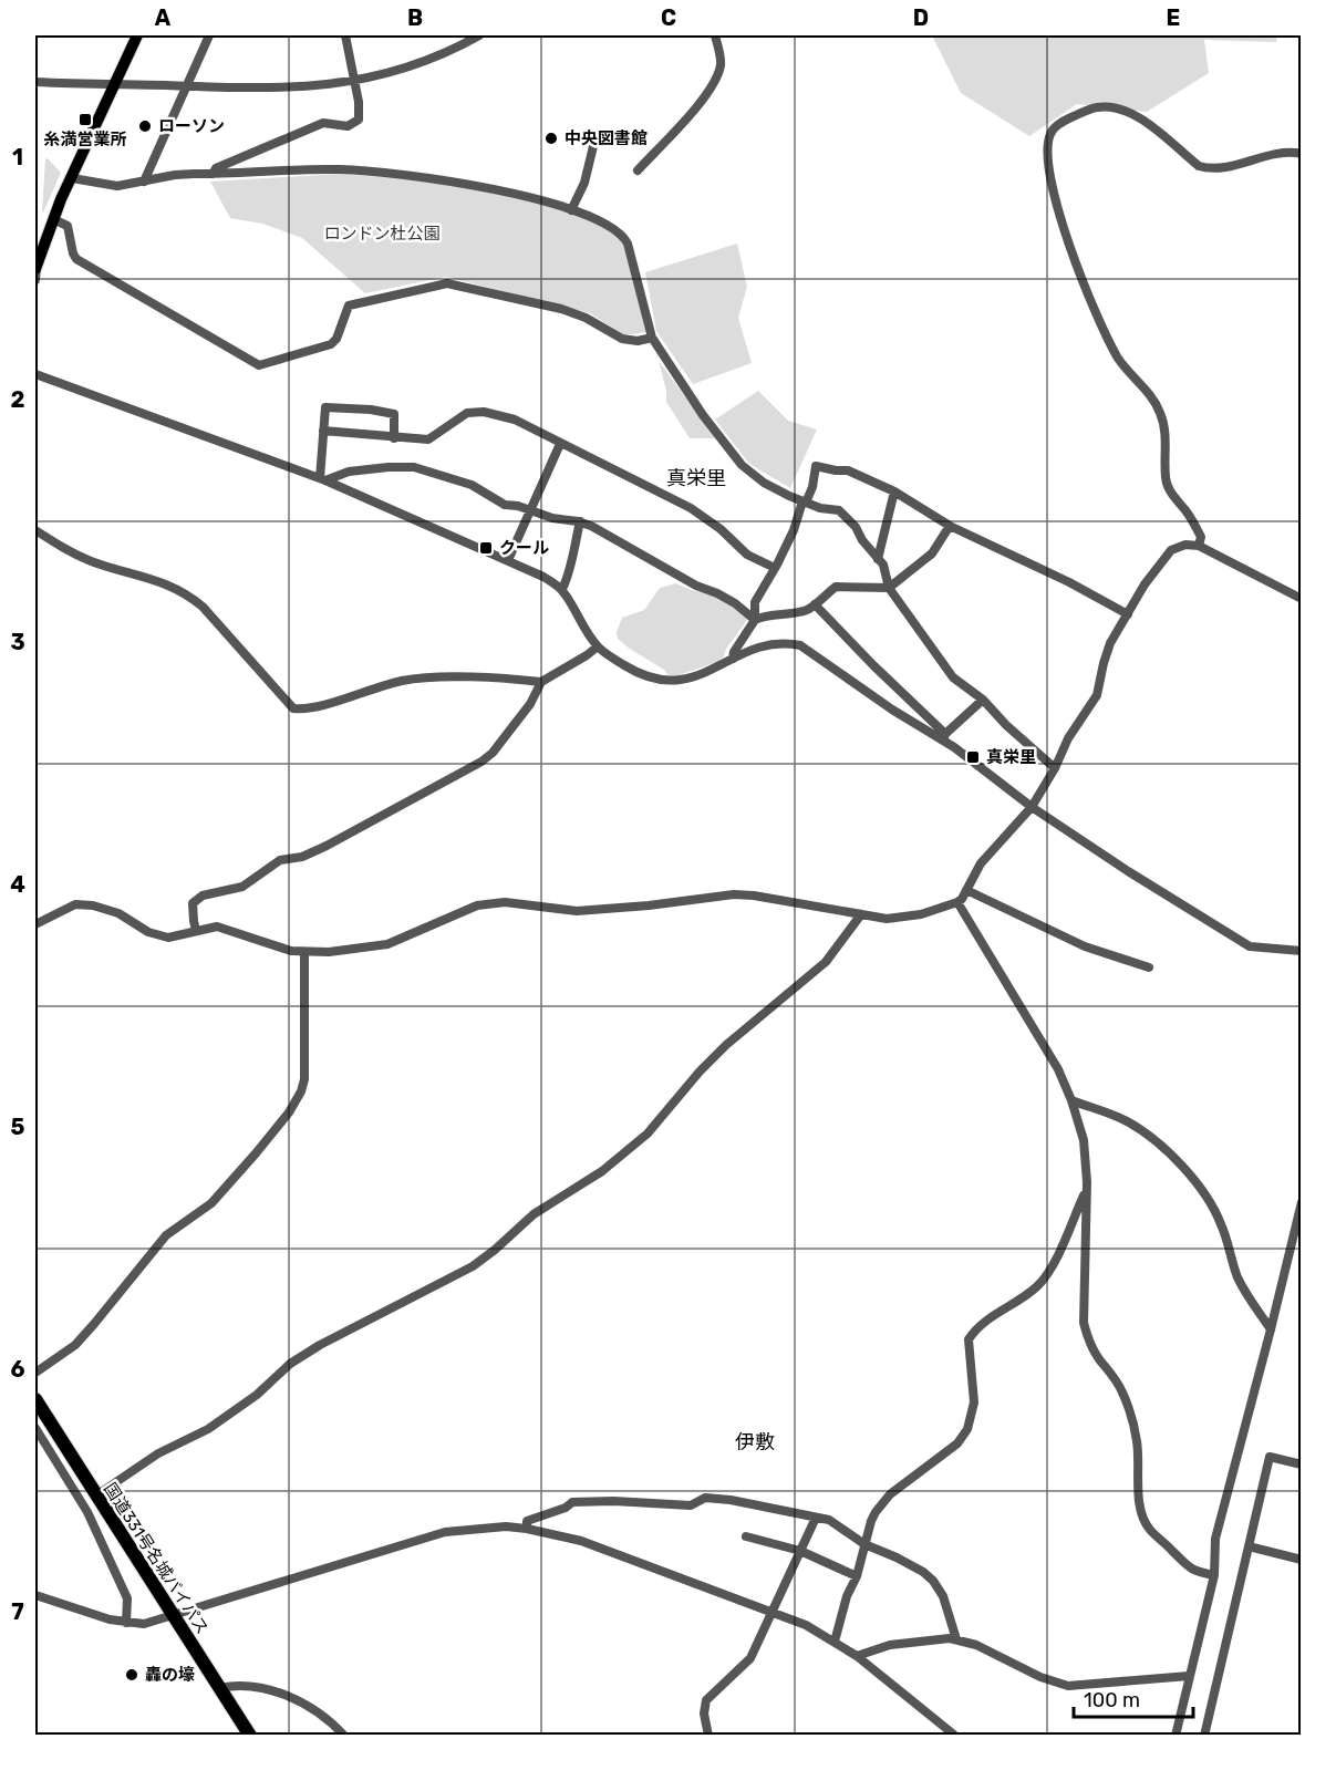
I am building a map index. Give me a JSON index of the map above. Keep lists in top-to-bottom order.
{
  "streets": {
    "highway": ["国道331号名城バイパス"]
  },
  "districts": ["真栄里", "伊敷"],
  "parks": ["ロンドン杜公園"],
  "places": {
    "transit": ["糸満営業所", "クール", "真栄里"],
    "other": ["ローソン", "中央図書館", "轟の壕"]
  },
  "scale_bar": "100 m",
  "grid": {
    "columns": [
      "A",
      "B",
      "C",
      "D",
      "E"
    ],
    "rows": [
      "1",
      "2",
      "3",
      "4",
      "5",
      "6",
      "7"
    ]
  }
}
